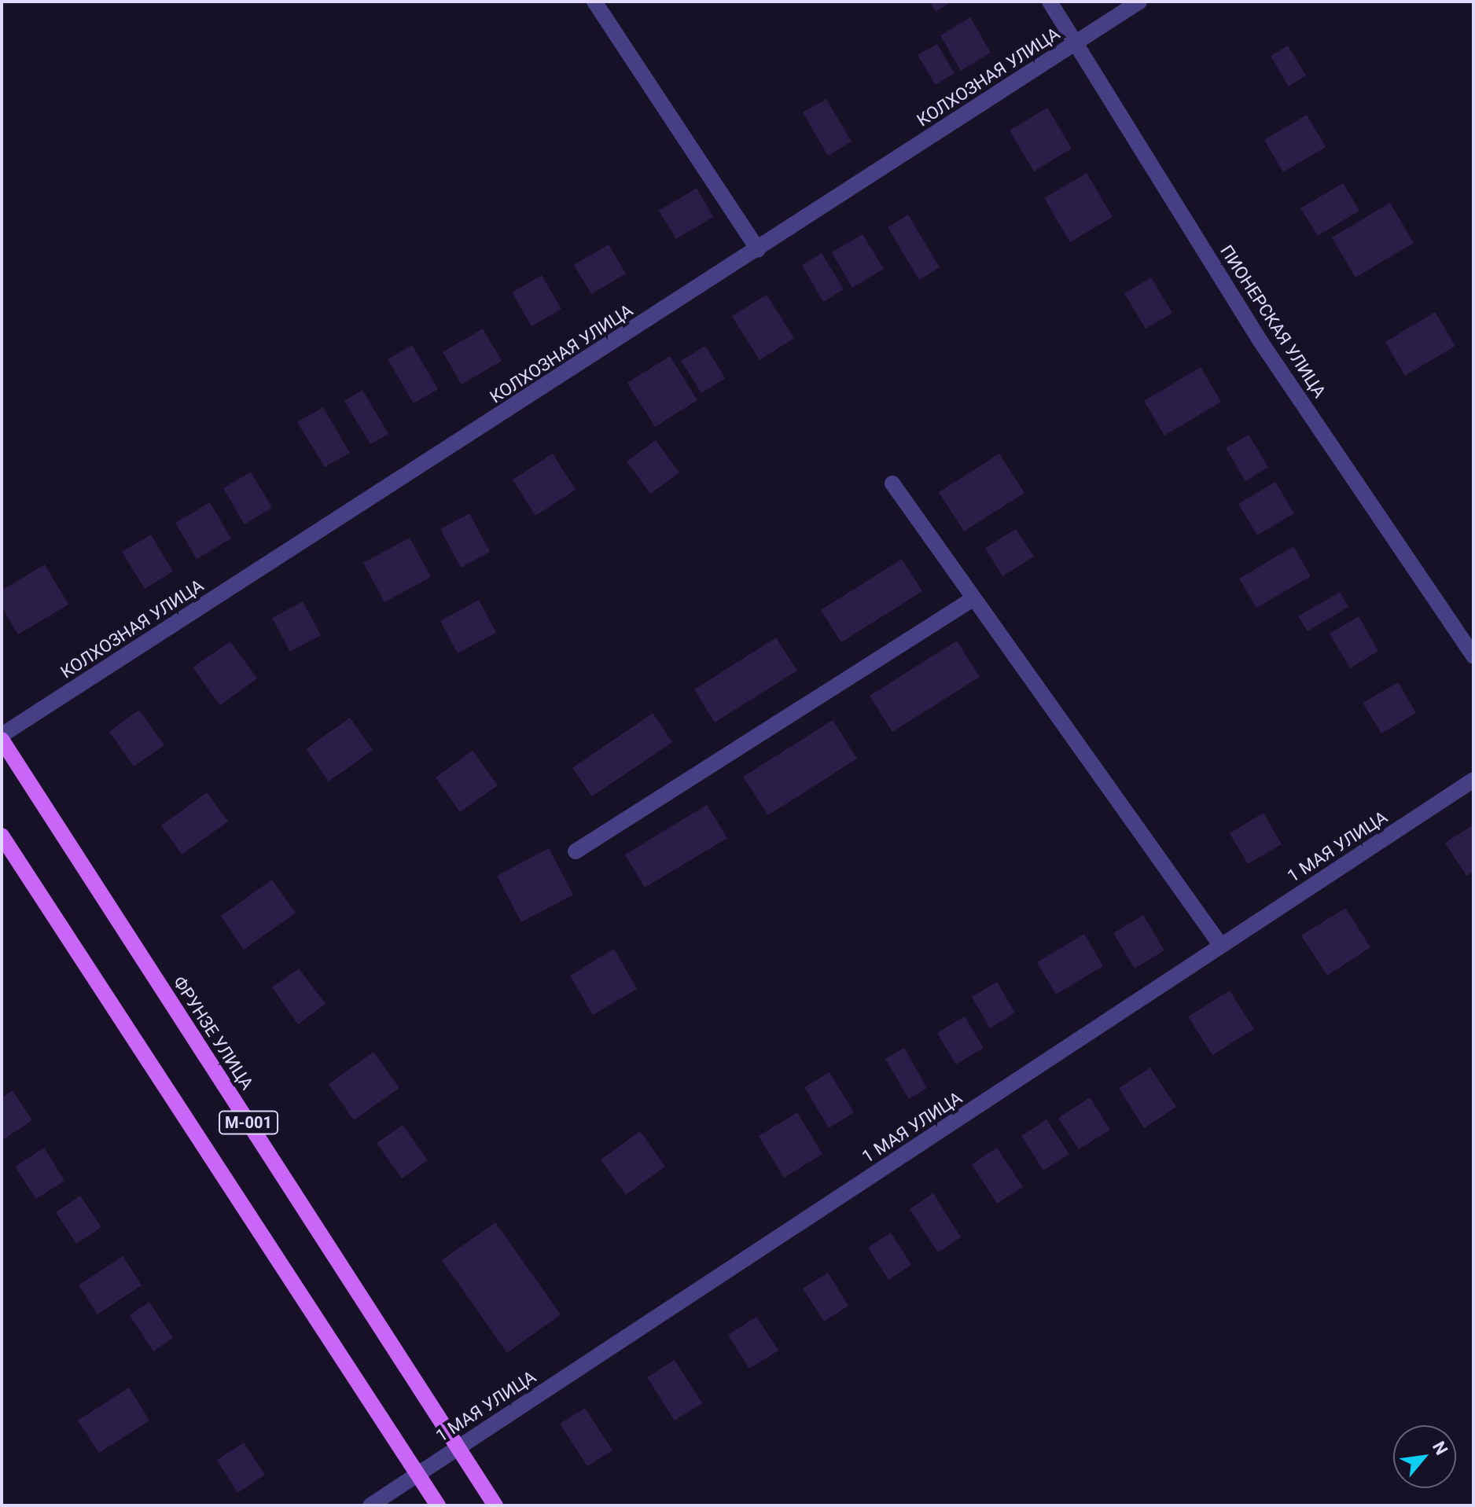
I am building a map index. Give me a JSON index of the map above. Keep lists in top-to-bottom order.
{
  "streets": {
    "main road": ["ФРУНЗЕ УЛИЦА", "M-001"],
    "street": ["КОЛХОЗНАЯ УЛИЦА", "ПИОНЕРСКАЯ УЛИЦА", "1 МАЯ УЛИЦА"]
  },
  "crossings": [
    ["КОЛХОЗНАЯ УЛИЦА", "ПИОНЕРСКАЯ УЛИЦА"],
    ["КОЛХОЗНАЯ УЛИЦА", "ФРУНЗЕ УЛИЦА"],
    ["1 МАЯ УЛИЦА", "ФРУНЗЕ УЛИЦА"],
    ["1 МАЯ УЛИЦА", "M-001"]
  ],
  "north": "top right"
}
